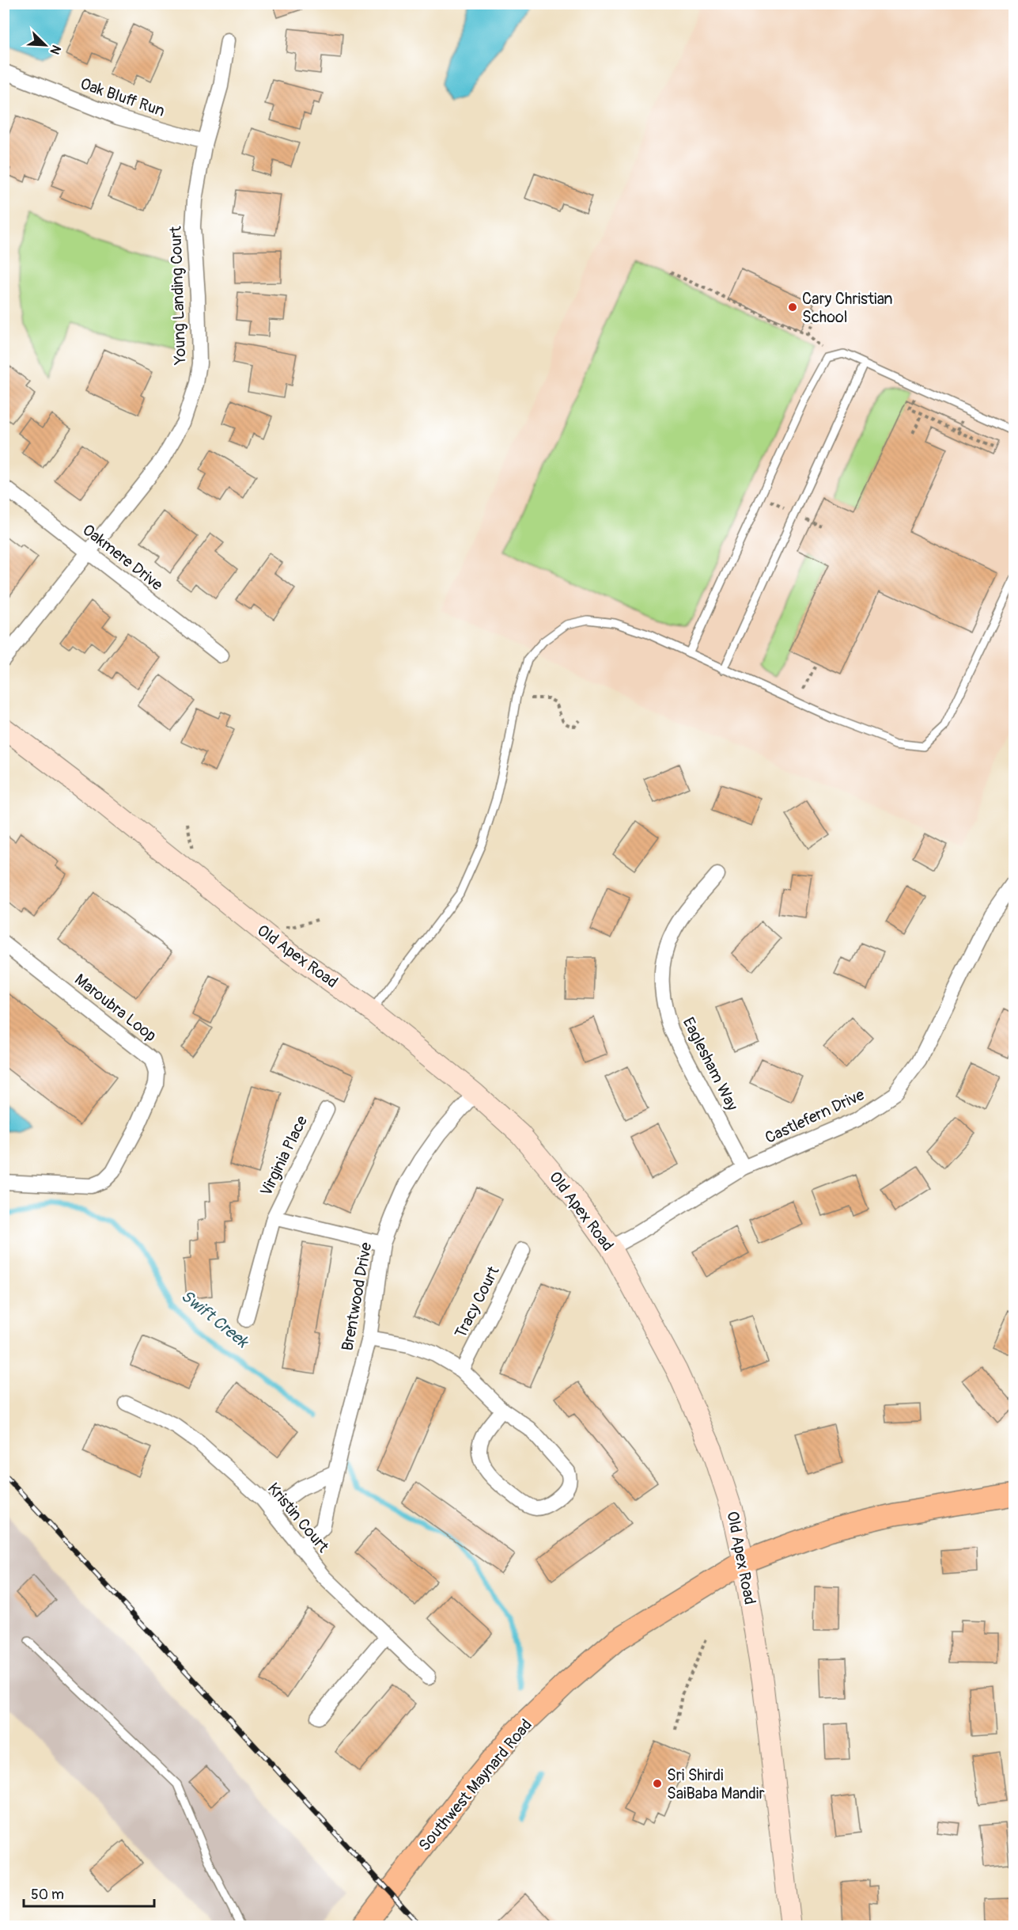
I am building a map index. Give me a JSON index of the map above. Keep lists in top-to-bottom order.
{
  "streets": {
    "main road": ["Old Apex Road", "Southwest Maynard Road"],
    "street": [
      "Oak Bluff Run",
      "Young Landing Court",
      "Oakmere Drive",
      "Maroubra Loop",
      "Eaglesham Way",
      "Castlefern Drive",
      "Virginia Place",
      "Brentwood Drive",
      "Tracy Court",
      "Kristin Court"
    ]
  },
  "crossings": [
    ["Oak Bluff Run", "Young Landing Court"],
    ["Young Landing Court", "Oakmere Drive"],
    ["Old Apex Road", "Castlefern Drive"],
    ["Old Apex Road", "Brentwood Drive"],
    ["Old Apex Road", "Southwest Maynard Road"],
    ["Eaglesham Way", "Castlefern Drive"],
    ["Virginia Place", "Brentwood Drive"],
    ["Brentwood Drive", "Kristin Court"]
  ],
  "water": ["Swift Creek"],
  "places": ["Cary Christian School", "Sri Shirdi SaiBaba Mandir"],
  "scale_bar": "50 m",
  "north": "bottom right"
}
